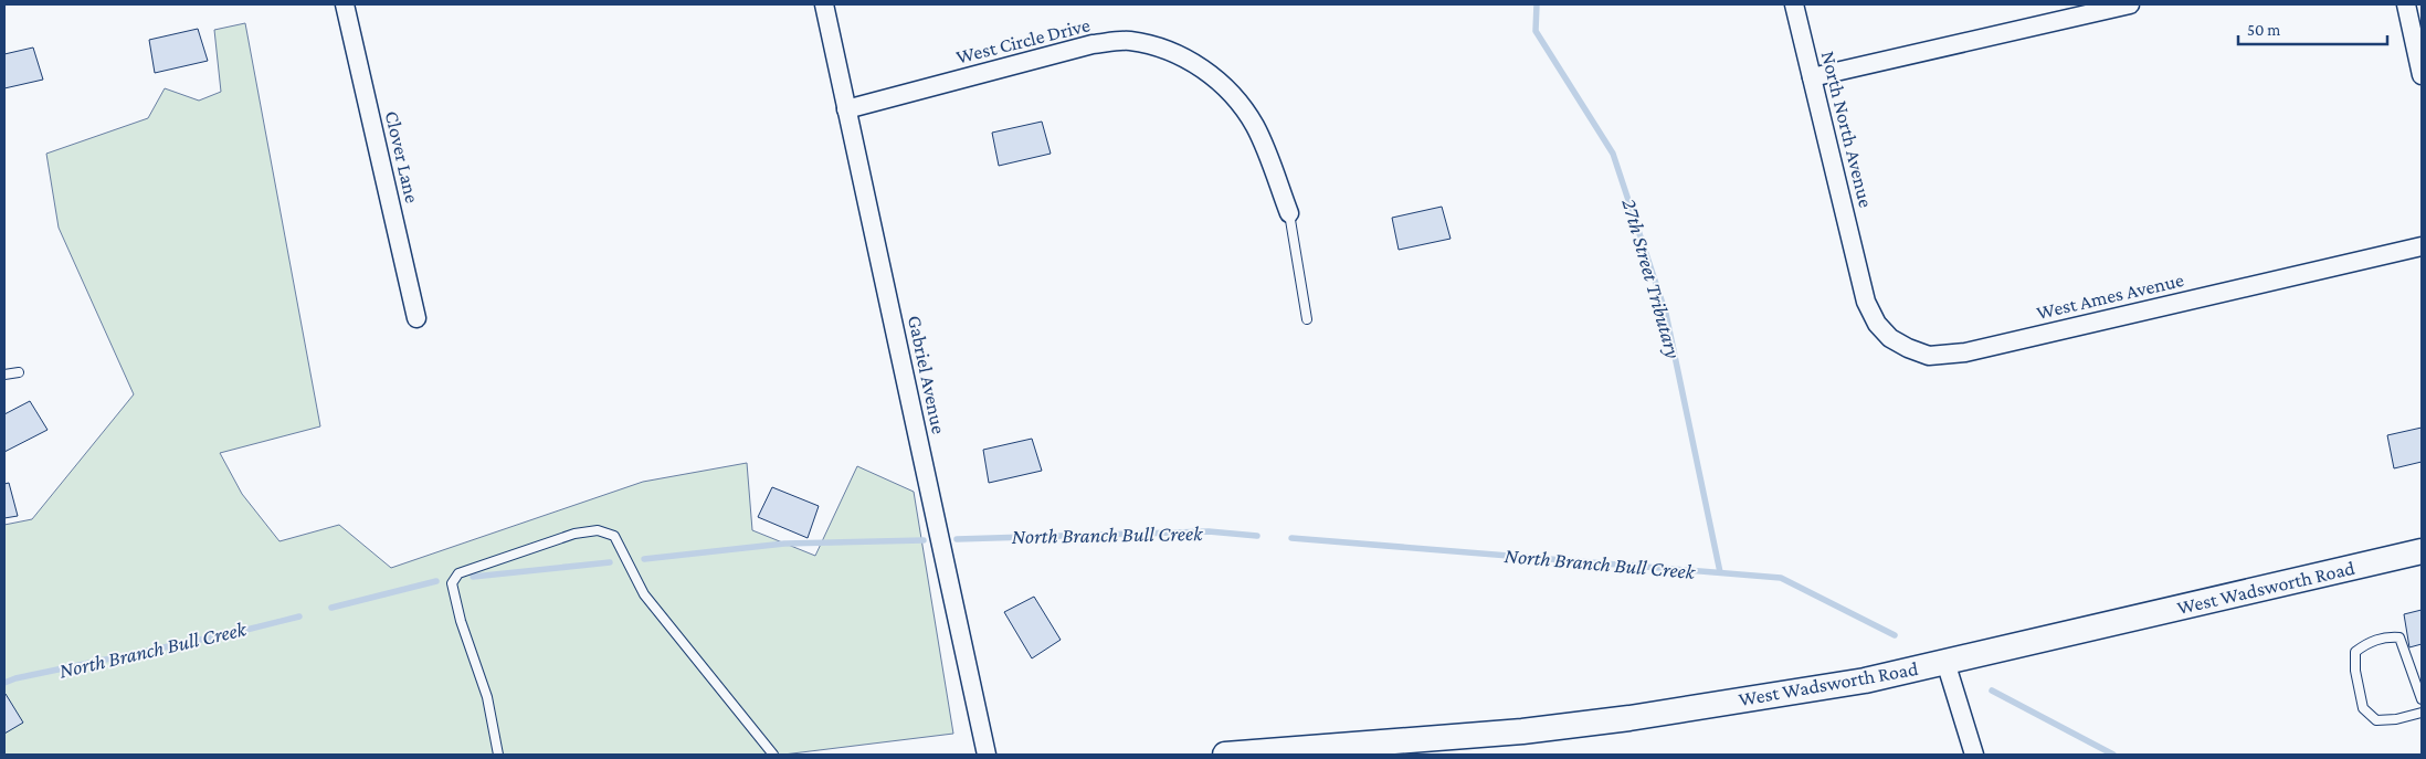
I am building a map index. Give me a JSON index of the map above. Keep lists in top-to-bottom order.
{
  "streets": {
    "main road": ["West Wadsworth Road"],
    "street": [
      "West Circle Drive",
      "North North Avenue",
      "Clover Lane",
      "West Ames Avenue",
      "Gabriel Avenue"
    ]
  },
  "crossings": [
    ["West Circle Drive", "Gabriel Avenue"],
    ["North North Avenue", "West Ames Avenue"]
  ],
  "water": ["27th Street Tributary", "North Branch Bull Creek"],
  "scale_bar": "50 m"
}
